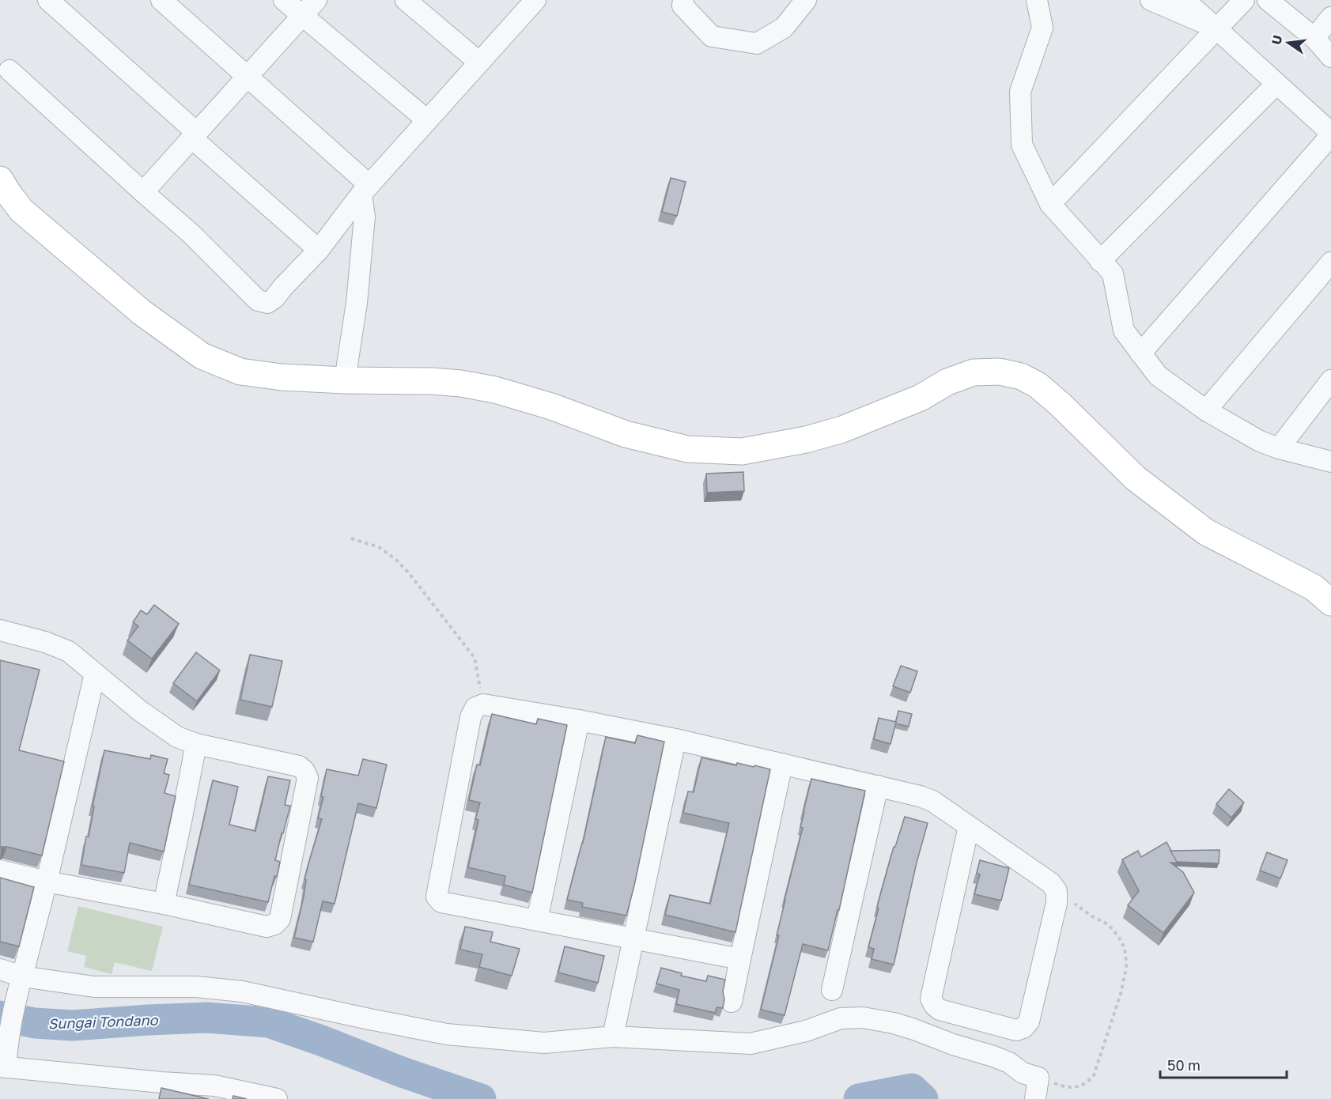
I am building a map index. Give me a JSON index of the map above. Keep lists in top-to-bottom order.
{
  "water": ["Sungai Tondano"],
  "scale_bar": "50 m",
  "north": "left"
}
